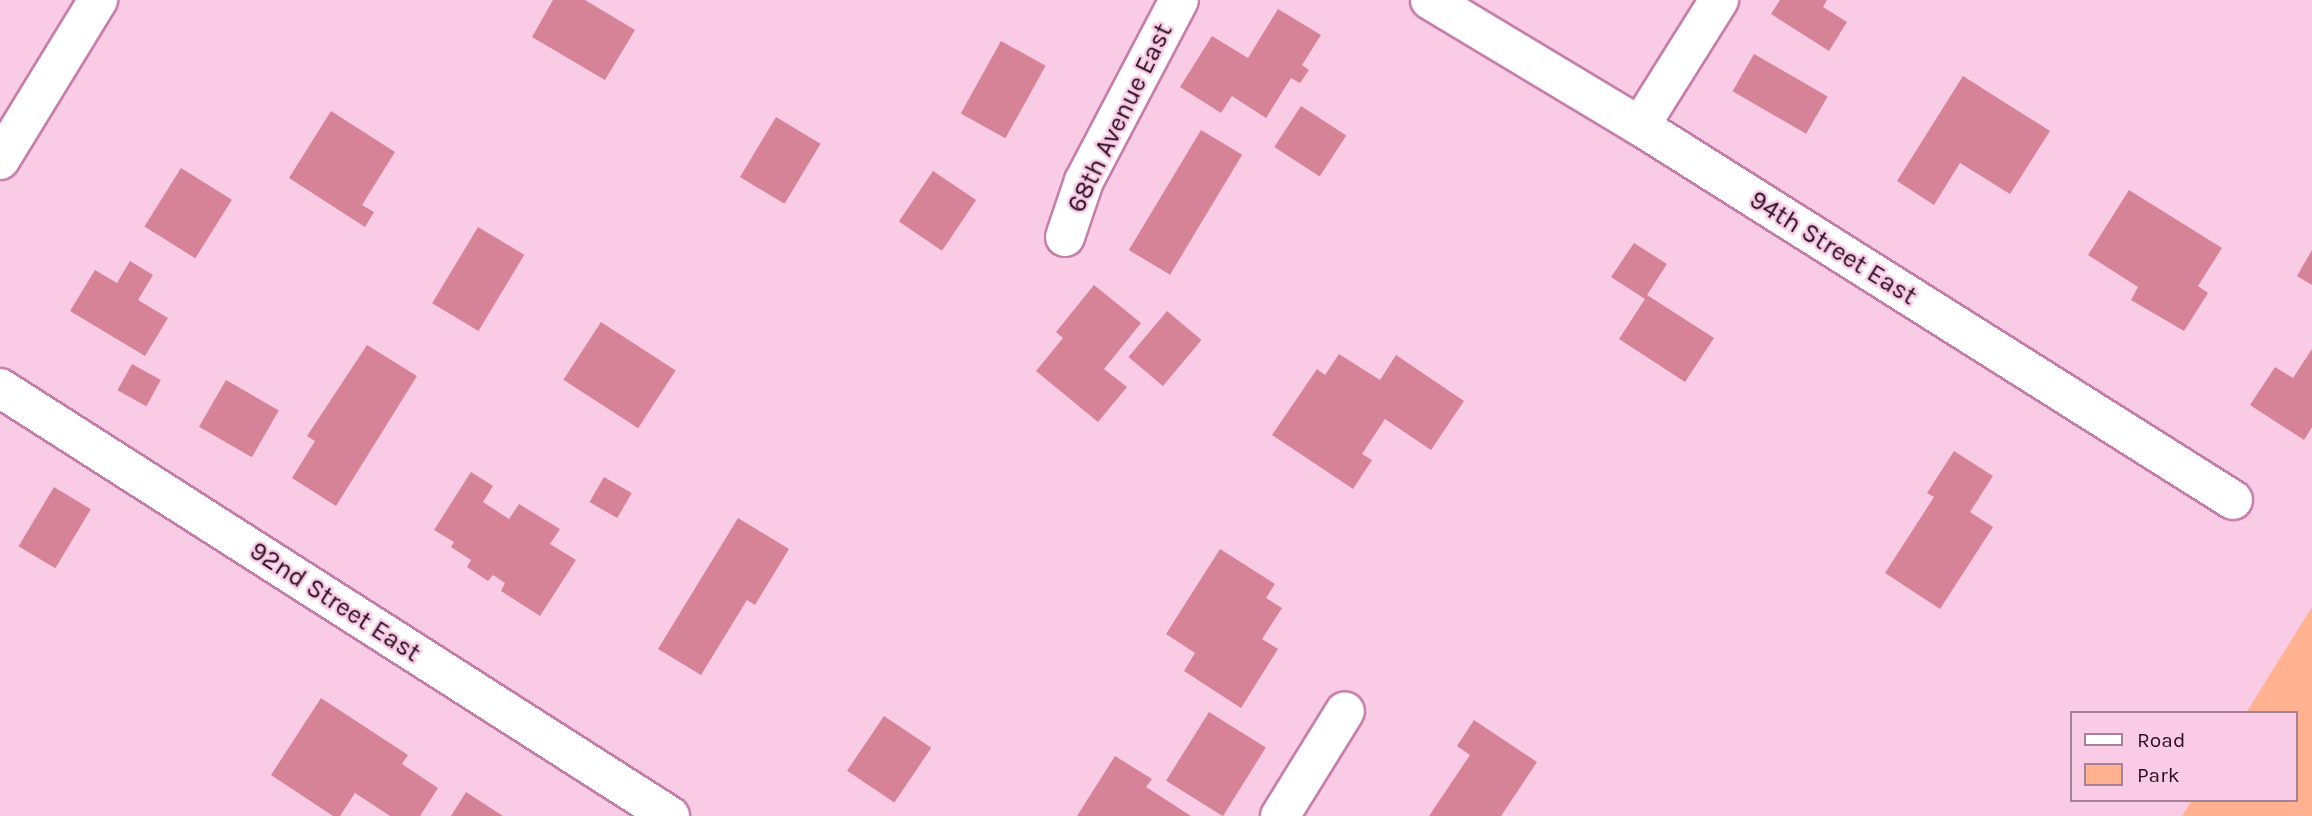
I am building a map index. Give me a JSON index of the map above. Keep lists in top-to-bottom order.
{
  "streets": {
    "street": ["68th Avenue East", "94th Street East", "92nd Street East"]
  },
  "legend": ["Road", "Park"]
}
